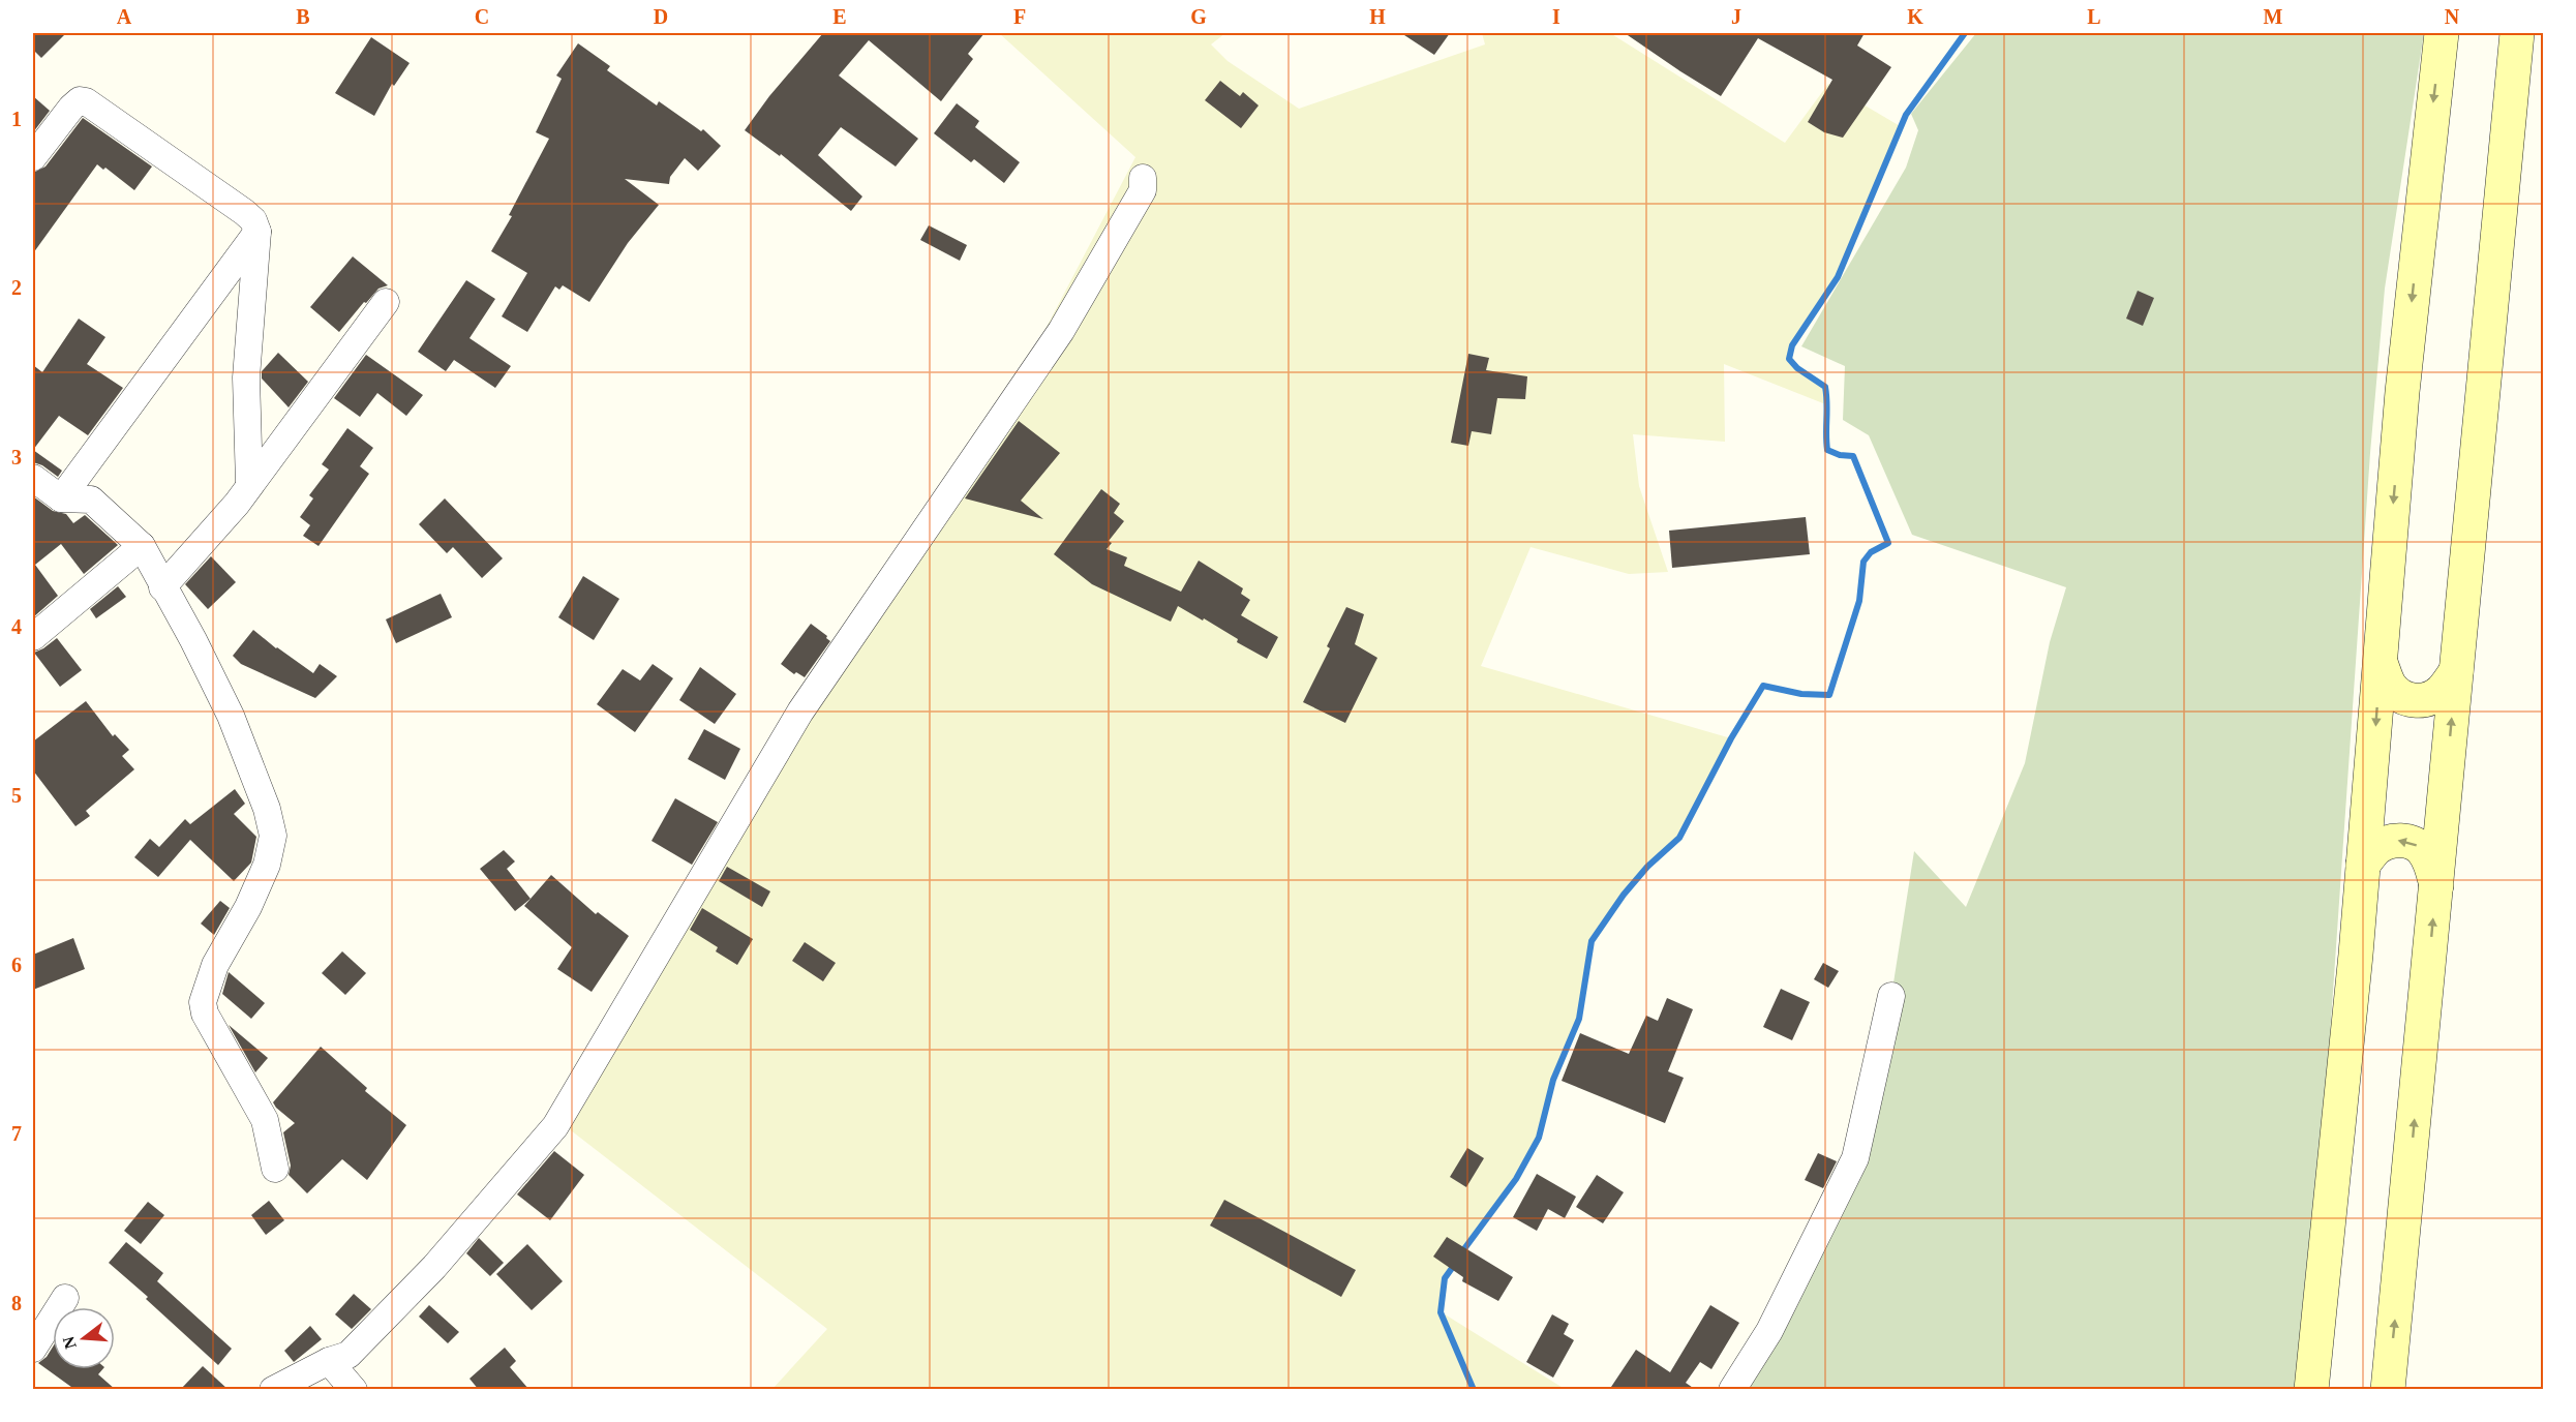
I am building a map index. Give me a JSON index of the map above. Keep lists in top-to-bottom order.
{
  "north": "left",
  "grid": {
    "columns": [
      "A",
      "B",
      "C",
      "D",
      "E",
      "F",
      "G",
      "H",
      "I",
      "J",
      "K",
      "L",
      "M",
      "N"
    ],
    "rows": [
      "1",
      "2",
      "3",
      "4",
      "5",
      "6",
      "7",
      "8"
    ]
  }
}
